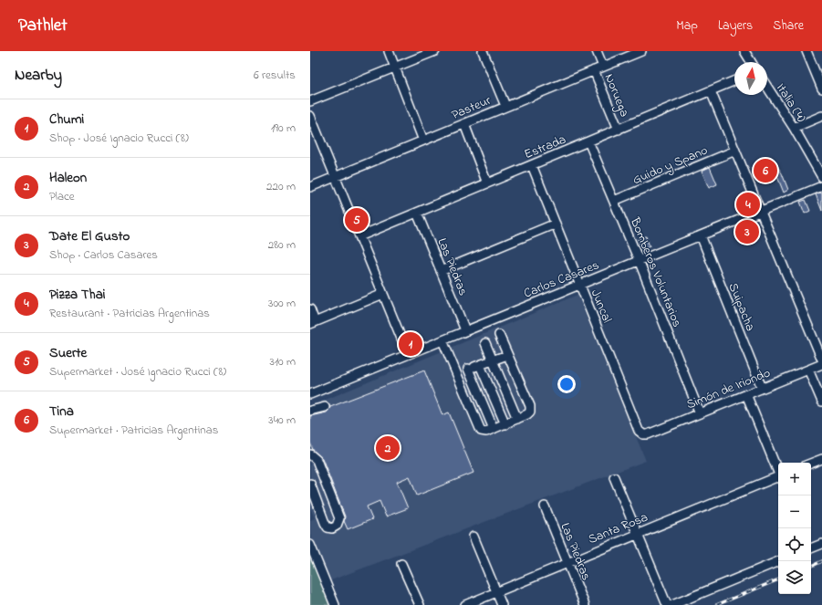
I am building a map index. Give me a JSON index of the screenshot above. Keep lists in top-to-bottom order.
{
  "streets": {
    "street": [
      "Noruega",
      "Italia (4)",
      "Pasteur",
      "Estrada",
      "Guido y Spano",
      "Las Piedras",
      "Bomberos Voluntarios",
      "Carlos Casares",
      "Juncal",
      "Suipacha",
      "Simón de Iriondo",
      "Santa Rosa"
    ]
  },
  "crossings": [
    ["Noruega", "Pasteur"],
    ["Noruega", "Estrada"],
    ["Estrada", "Las Piedras"],
    ["Estrada", "Bomberos Voluntarios"],
    ["Estrada", "Juncal"],
    ["Guido y Spano", "Bomberos Voluntarios"],
    ["Las Piedras", "Carlos Casares"],
    ["Las Piedras", "Santa Rosa"],
    ["Bomberos Voluntarios", "Carlos Casares"],
    ["Bomberos Voluntarios", "Simón de Iriondo"],
    ["Carlos Casares", "Juncal"],
    ["Carlos Casares", "Suipacha"],
    ["Juncal", "Simón de Iriondo"],
    ["Suipacha", "Simón de Iriondo"]
  ],
  "north": "top",
  "page": {
    "header": "Pathlet",
    "nav": ["Map", "Layers", "Share"],
    "heading": ["Nearby", "6 results"],
    "list": [
      {
        "mark": "1",
        "name": "Chumi",
        "note": "Shop · José Ignacio Rucci (8)",
        "value": "190 m"
      },
      {
        "mark": "2",
        "name": "Haleon",
        "note": "Place",
        "value": "220 m"
      },
      {
        "mark": "3",
        "name": "Date El Gusto",
        "note": "Shop · Carlos Casares",
        "value": "280 m"
      },
      {
        "mark": "4",
        "name": "Pizza Thai",
        "note": "Restaurant · Patricias Argentinas",
        "value": "300 m"
      },
      {
        "mark": "5",
        "name": "Suerte",
        "note": "Supermarket · José Ignacio Rucci (8)",
        "value": "310 m"
      },
      {
        "mark": "6",
        "name": "Tina",
        "note": "Supermarket · Patricias Argentinas",
        "value": "340 m"
      }
    ],
    "pins": [
      "6",
      "4",
      "5",
      "3",
      "1",
      "2"
    ],
    "map_buttons": ["+", "−"]
  }
}
